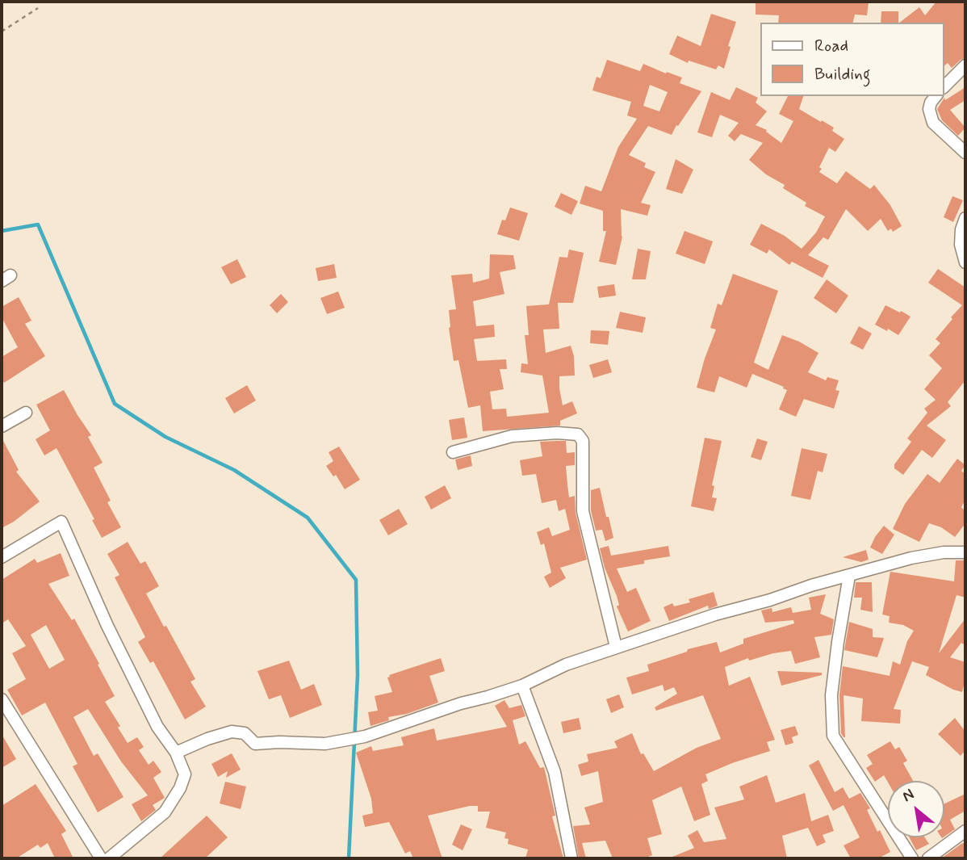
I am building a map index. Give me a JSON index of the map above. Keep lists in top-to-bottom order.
{
  "legend": ["Road", "Building"],
  "north": "top left"
}
